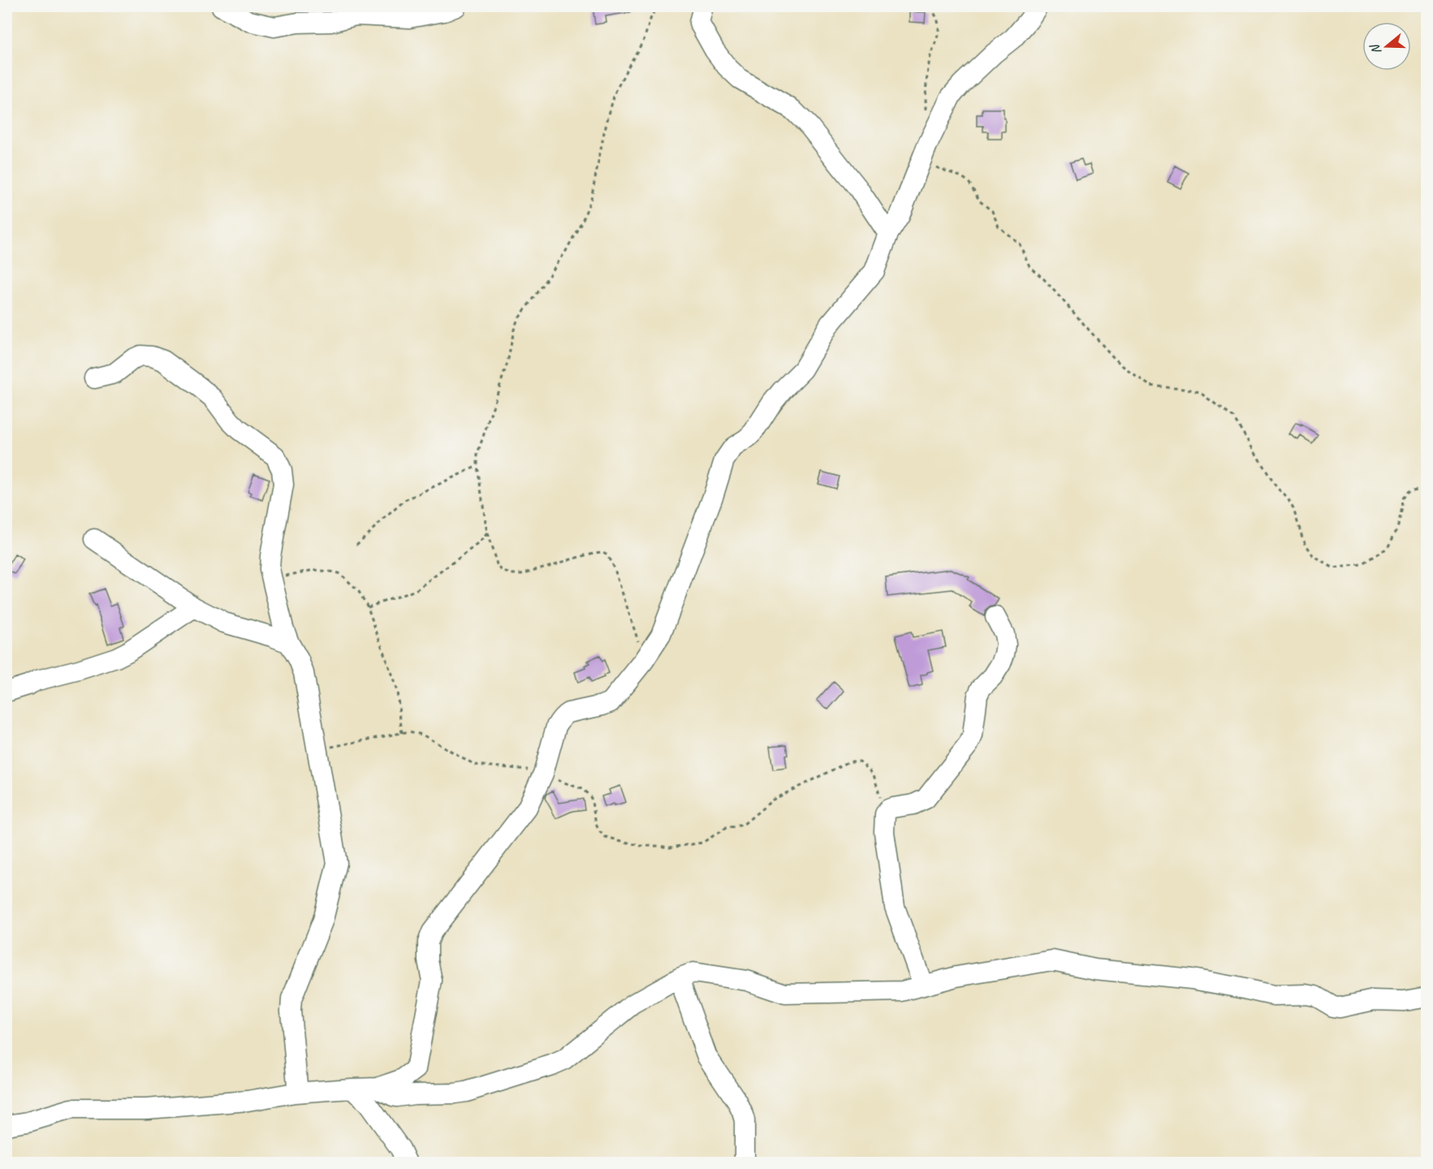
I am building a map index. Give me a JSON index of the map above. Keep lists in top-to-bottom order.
{
  "north": "left"
}
